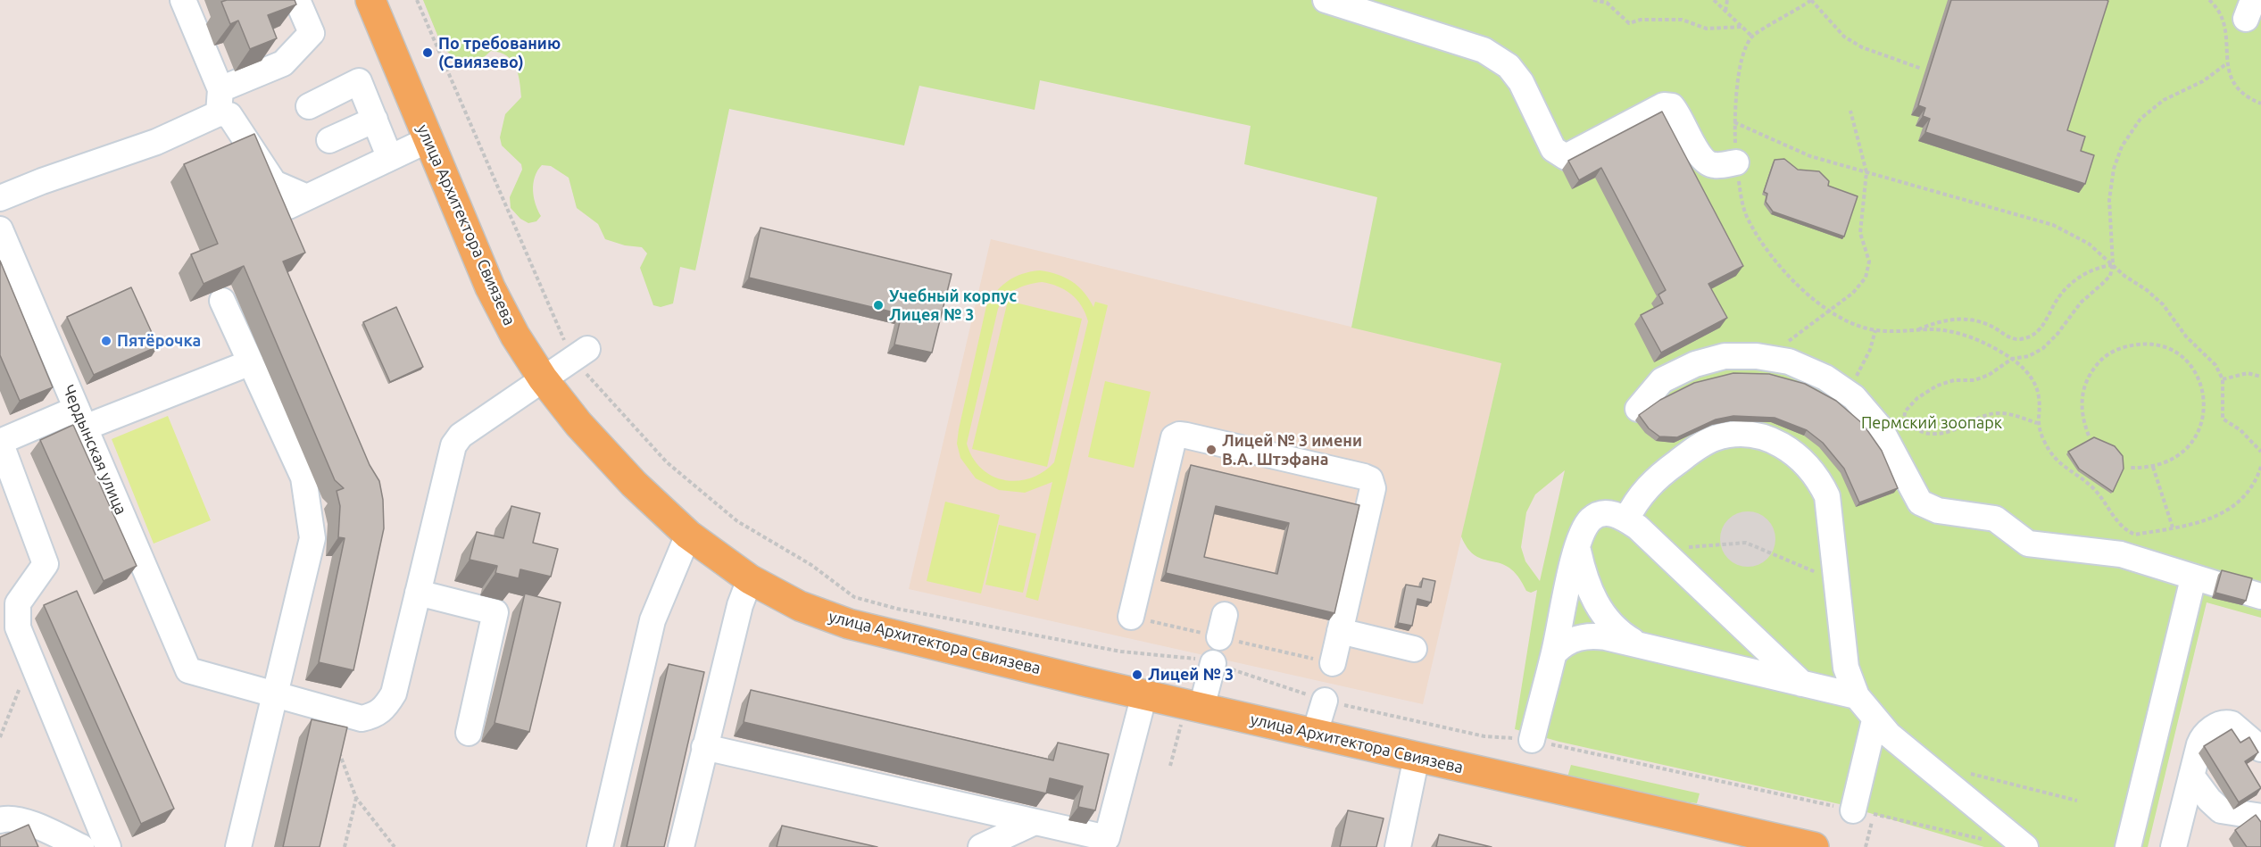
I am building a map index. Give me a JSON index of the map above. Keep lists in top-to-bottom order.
{
  "streets": {
    "main road": ["улица Архитектора Свиязева"],
    "street": ["Чердынская улица"]
  },
  "parks": ["Пермский зоопарк"],
  "places": [
    "По требованию (Свиязево)",
    "Учебный корпус Лицея № 3",
    "Пятёрочка",
    "Лицей № 3 имени В.А. Штэфана",
    "Лицей № 3"
  ]
}
